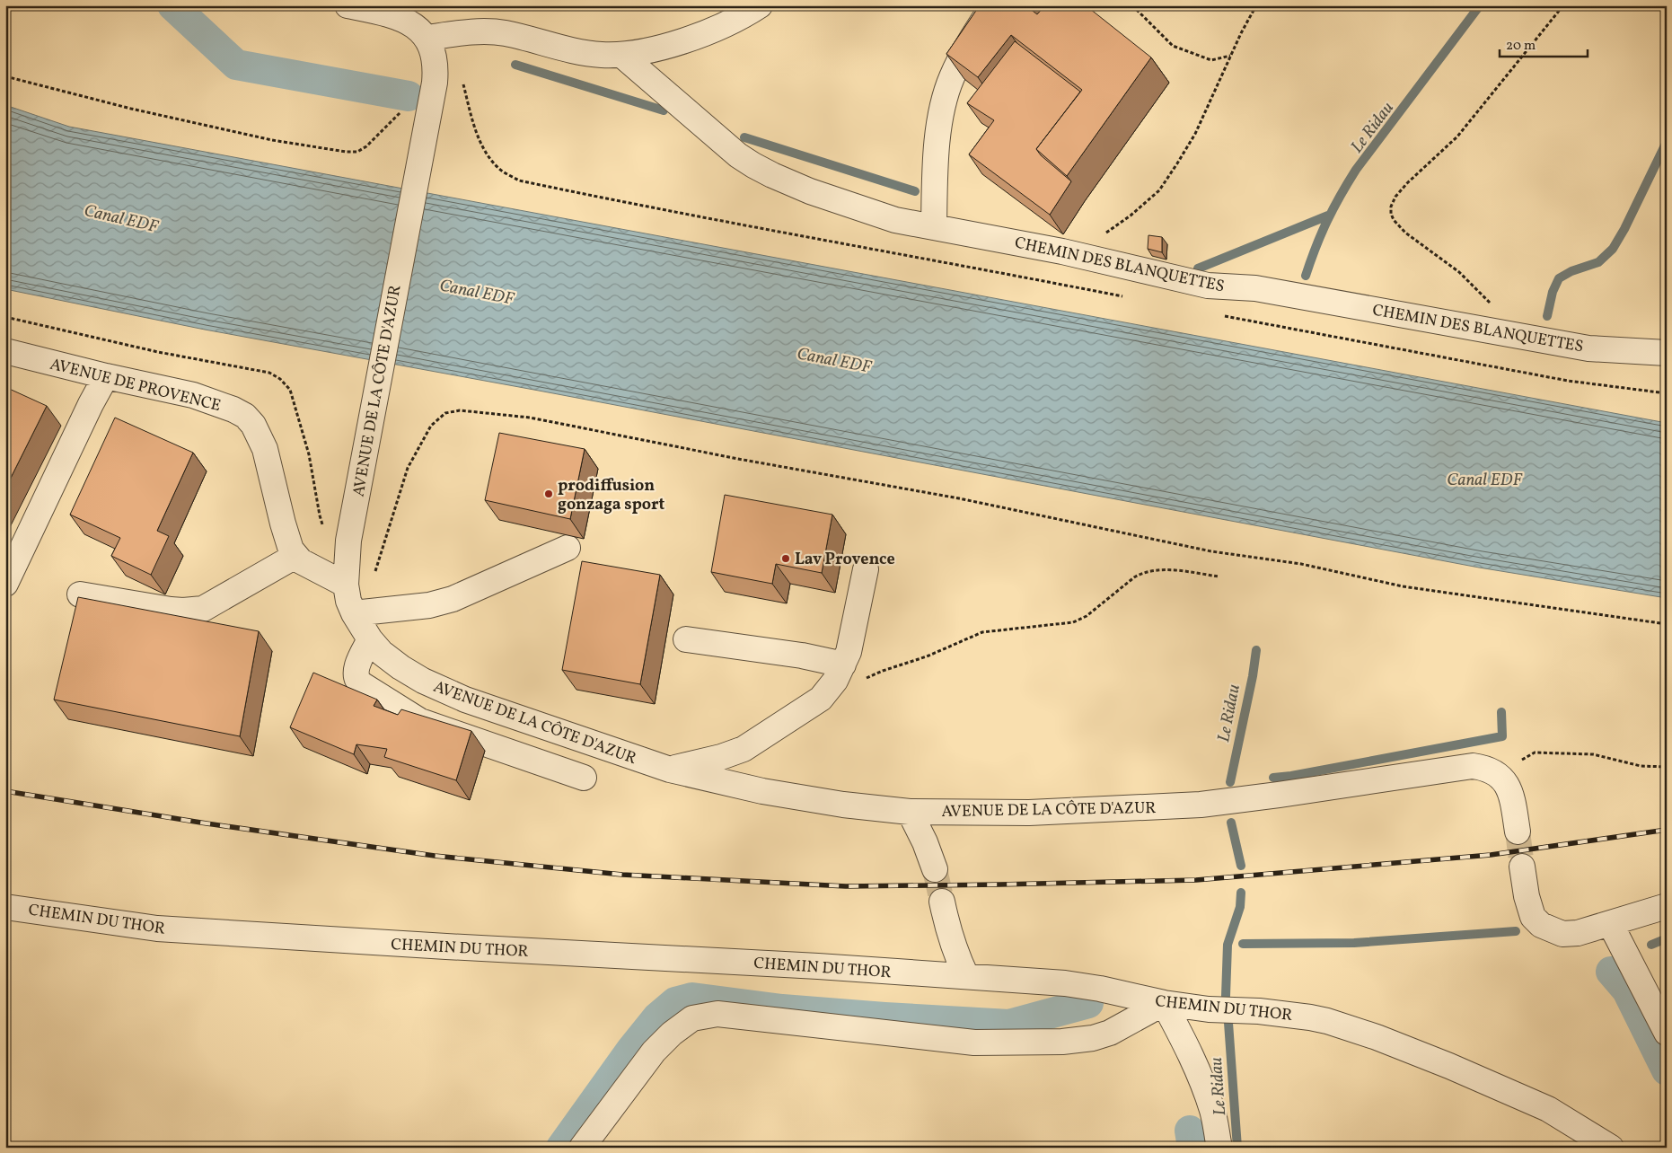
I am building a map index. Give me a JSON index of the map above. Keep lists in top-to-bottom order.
{
  "streets": {
    "street": [
      "CHEMIN DES BLANQUETTES",
      "AVENUE DE PROVENCE",
      "AVENUE DE LA CÔTE D'AZUR",
      "CHEMIN DU THOR"
    ]
  },
  "water": ["Le Ridau", "Canal EDF"],
  "places": ["prodiffusion gonzaga sport", "Lav Provence"],
  "scale_bar": "20 m"
}
